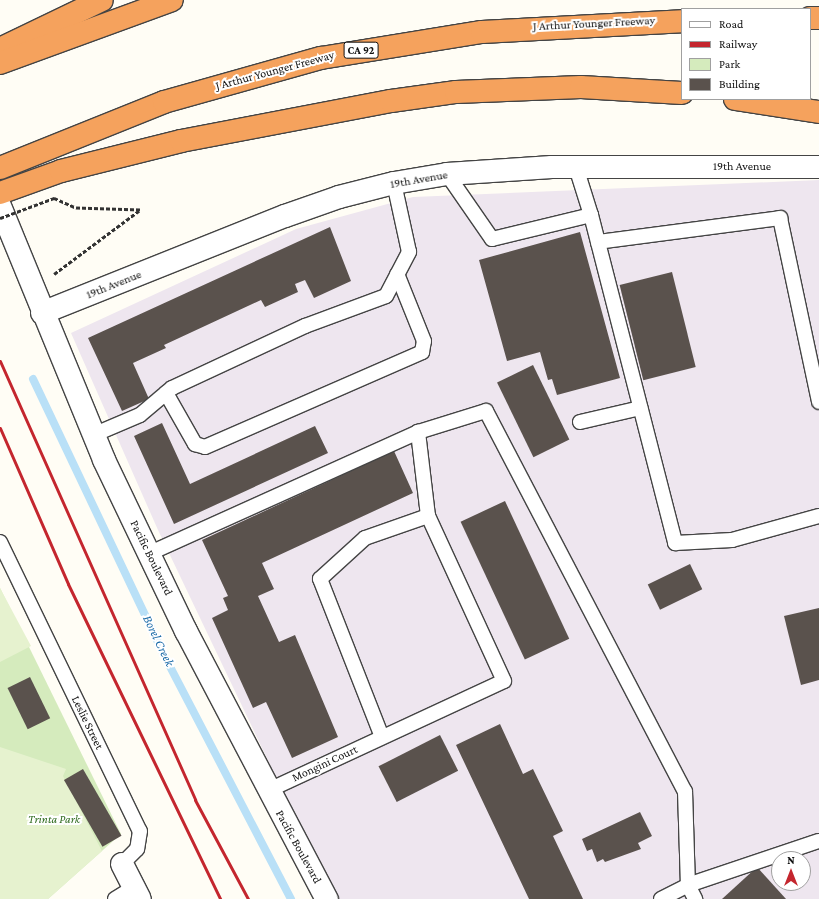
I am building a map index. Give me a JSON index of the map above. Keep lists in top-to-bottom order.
{
  "streets": {
    "highway": ["J Arthur Younger Freeway", "CA 92"],
    "street": ["19th Avenue", "Pacific Boulevard", "Leslie Street"],
    "lane": ["Mongini Court"]
  },
  "crossings": [
    ["19th Avenue", "Pacific Boulevard"],
    ["Pacific Boulevard", "Mongini Court"]
  ],
  "water": ["Borel Creek"],
  "parks": ["Trinta Park"],
  "legend": [
    "Road",
    "Railway",
    "Park",
    "Building"
  ],
  "north": "top"
}
